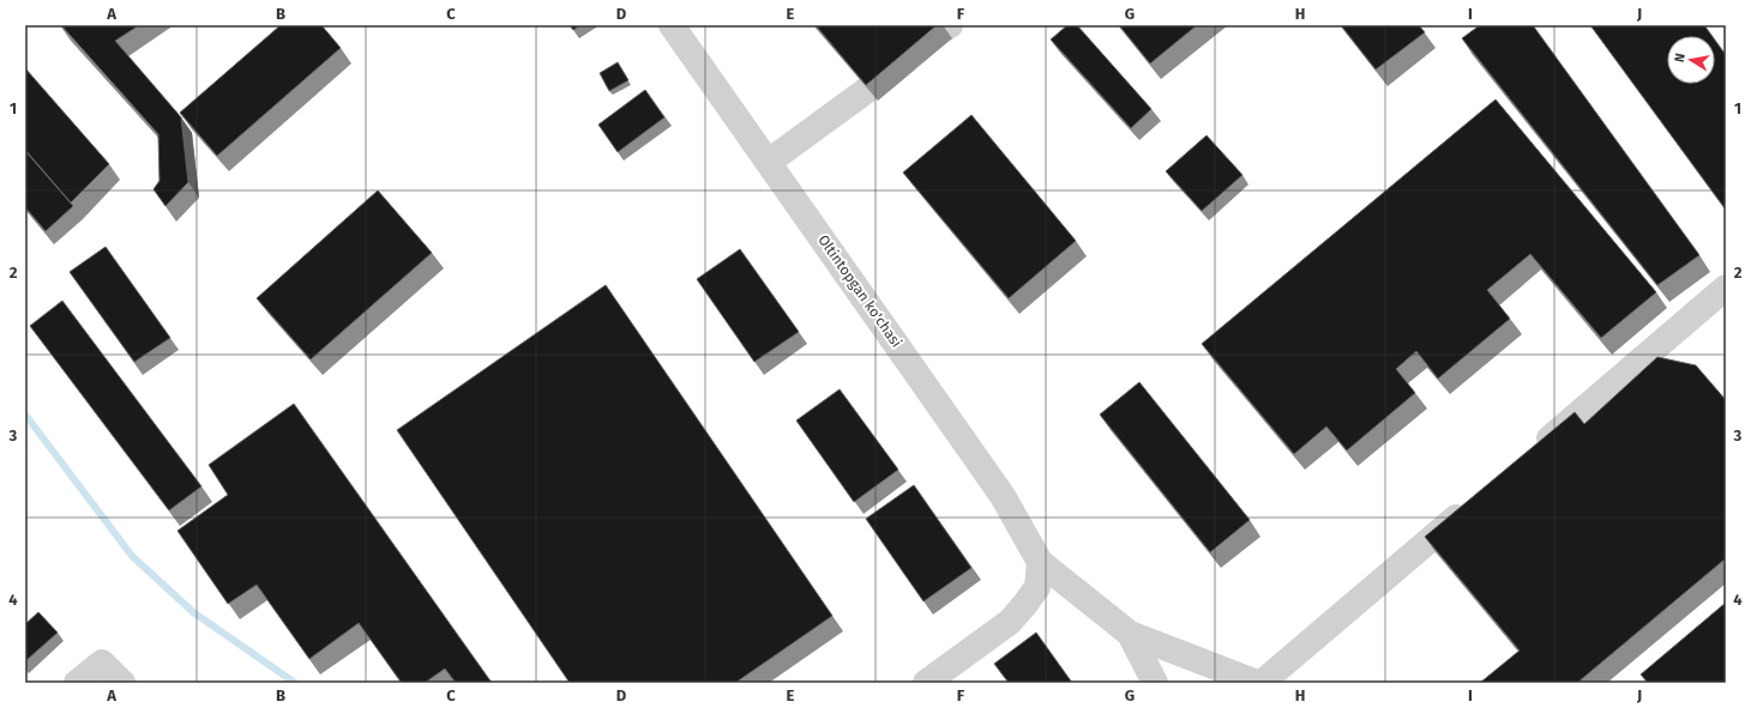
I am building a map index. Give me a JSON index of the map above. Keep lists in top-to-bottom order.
{
  "streets": {
    "street": ["Oltintopgan ko'chasi"]
  },
  "north": "left",
  "grid": {
    "columns": [
      "A",
      "B",
      "C",
      "D",
      "E",
      "F",
      "G",
      "H",
      "I",
      "J"
    ],
    "rows": [
      "1",
      "2",
      "3",
      "4"
    ]
  }
}
